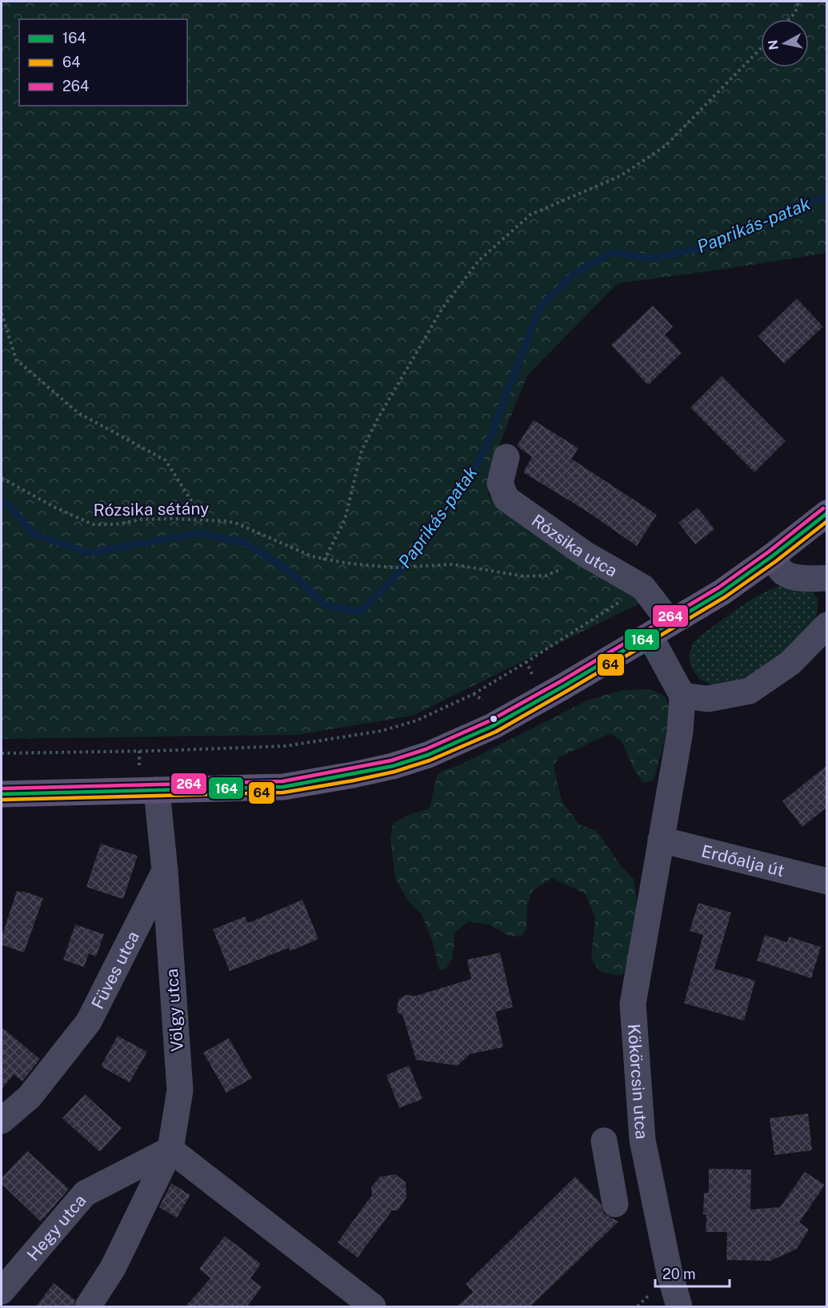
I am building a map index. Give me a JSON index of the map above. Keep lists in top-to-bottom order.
{
  "streets": {
    "street": [
      "Rózsika utca",
      "Erdőalja út",
      "Füves utca",
      "Völgy utca",
      "Kökörcsin utca",
      "Hegy utca"
    ],
    "path": ["Rózsika sétány"]
  },
  "crossings": [
    ["Rózsika sétány", "Rózsika utca"],
    ["Erdőalja út", "Kökörcsin utca"],
    ["Füves utca", "Völgy utca"],
    ["Völgy utca", "Hegy utca"]
  ],
  "water": ["Paprikás-patak"],
  "lines": ["transit line 264", "transit line 164", "transit line 64"],
  "legend": ["164", "64", "264"],
  "scale_bar": "20 m",
  "north": "left"
}
